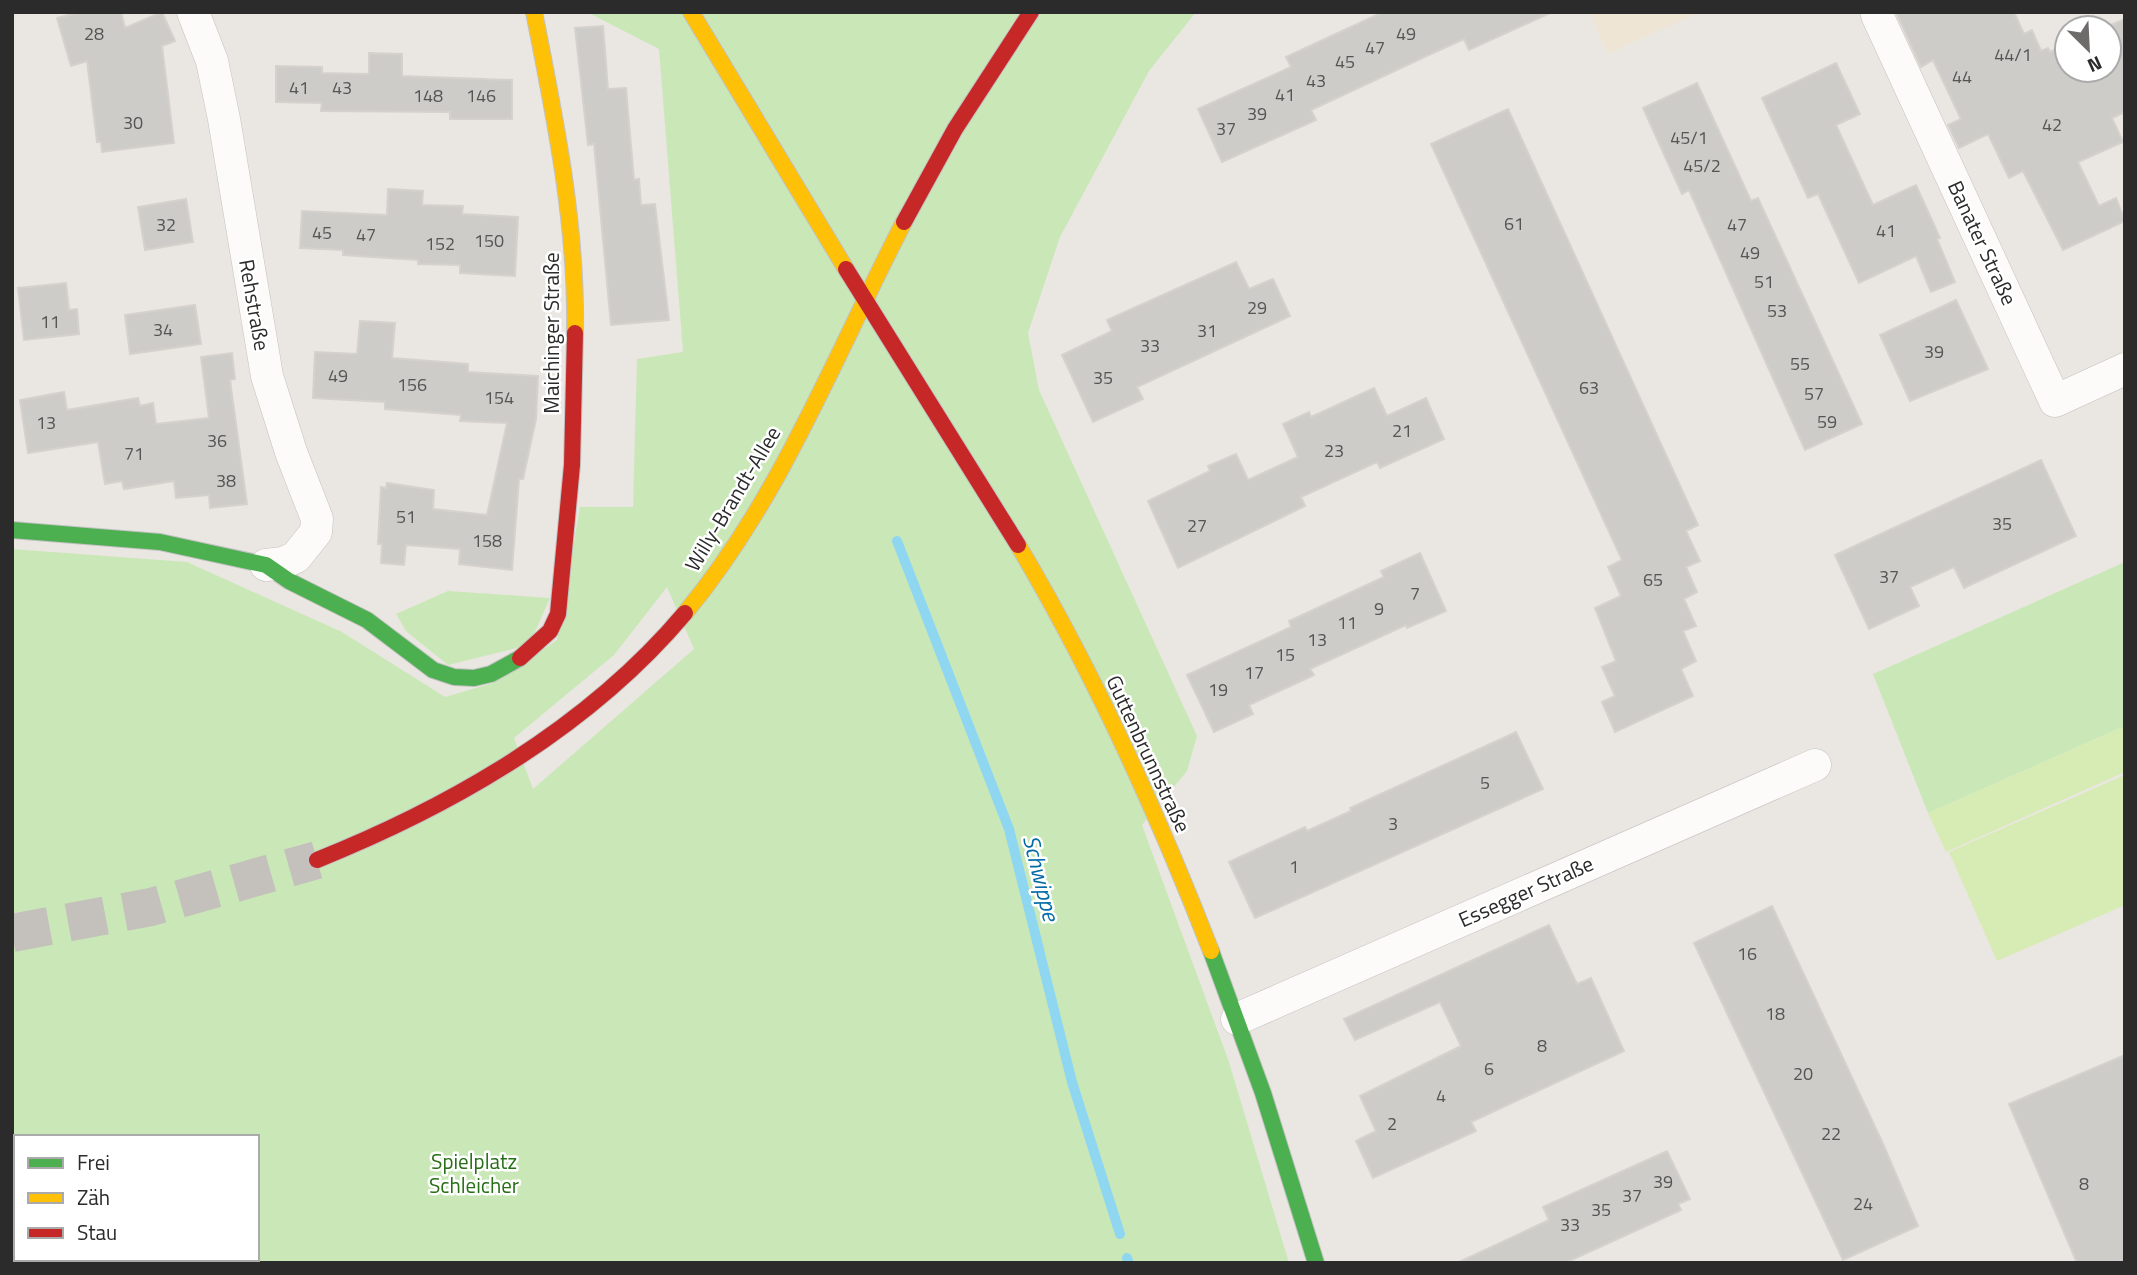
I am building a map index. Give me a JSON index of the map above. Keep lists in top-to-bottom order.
{
  "streets": {
    "street": [
      "Banater Straße",
      "Rehstraße",
      "Maichinger Straße",
      "Willy-Brandt-Allee",
      "Guttenbrunnstraße",
      "Essegger Straße"
    ]
  },
  "crossings": [
    ["Rehstraße", "Maichinger Straße"],
    ["Willy-Brandt-Allee", "Guttenbrunnstraße"],
    ["Guttenbrunnstraße", "Essegger Straße"]
  ],
  "water": ["Schwippe"],
  "parks": ["Spielplatz Schleicher"],
  "house_numbers": [
    "28",
    "49",
    "47",
    "44/1",
    "45",
    "44",
    "43",
    "41",
    "43",
    "41",
    "148",
    "146",
    "39",
    "30",
    "42",
    "37",
    "45/1",
    "45/2",
    "61",
    "32",
    "47",
    "41",
    "45",
    "47",
    "150",
    "152",
    "49",
    "51",
    "29",
    "53",
    "11",
    "34",
    "31",
    "33",
    "39",
    "55",
    "49",
    "35",
    "156",
    "63",
    "57",
    "154",
    "59",
    "13",
    "21",
    "36",
    "23",
    "71",
    "38",
    "51",
    "35",
    "27",
    "158",
    "37",
    "65",
    "7",
    "9",
    "11",
    "13",
    "15",
    "17",
    "19",
    "5",
    "3",
    "1",
    "16",
    "18",
    "8",
    "6",
    "20",
    "4",
    "2",
    "22",
    "39",
    "8",
    "37",
    "24",
    "35",
    "33"
  ],
  "legend": ["Frei", "Zäh", "Stau"],
  "north": "bottom right"
}
